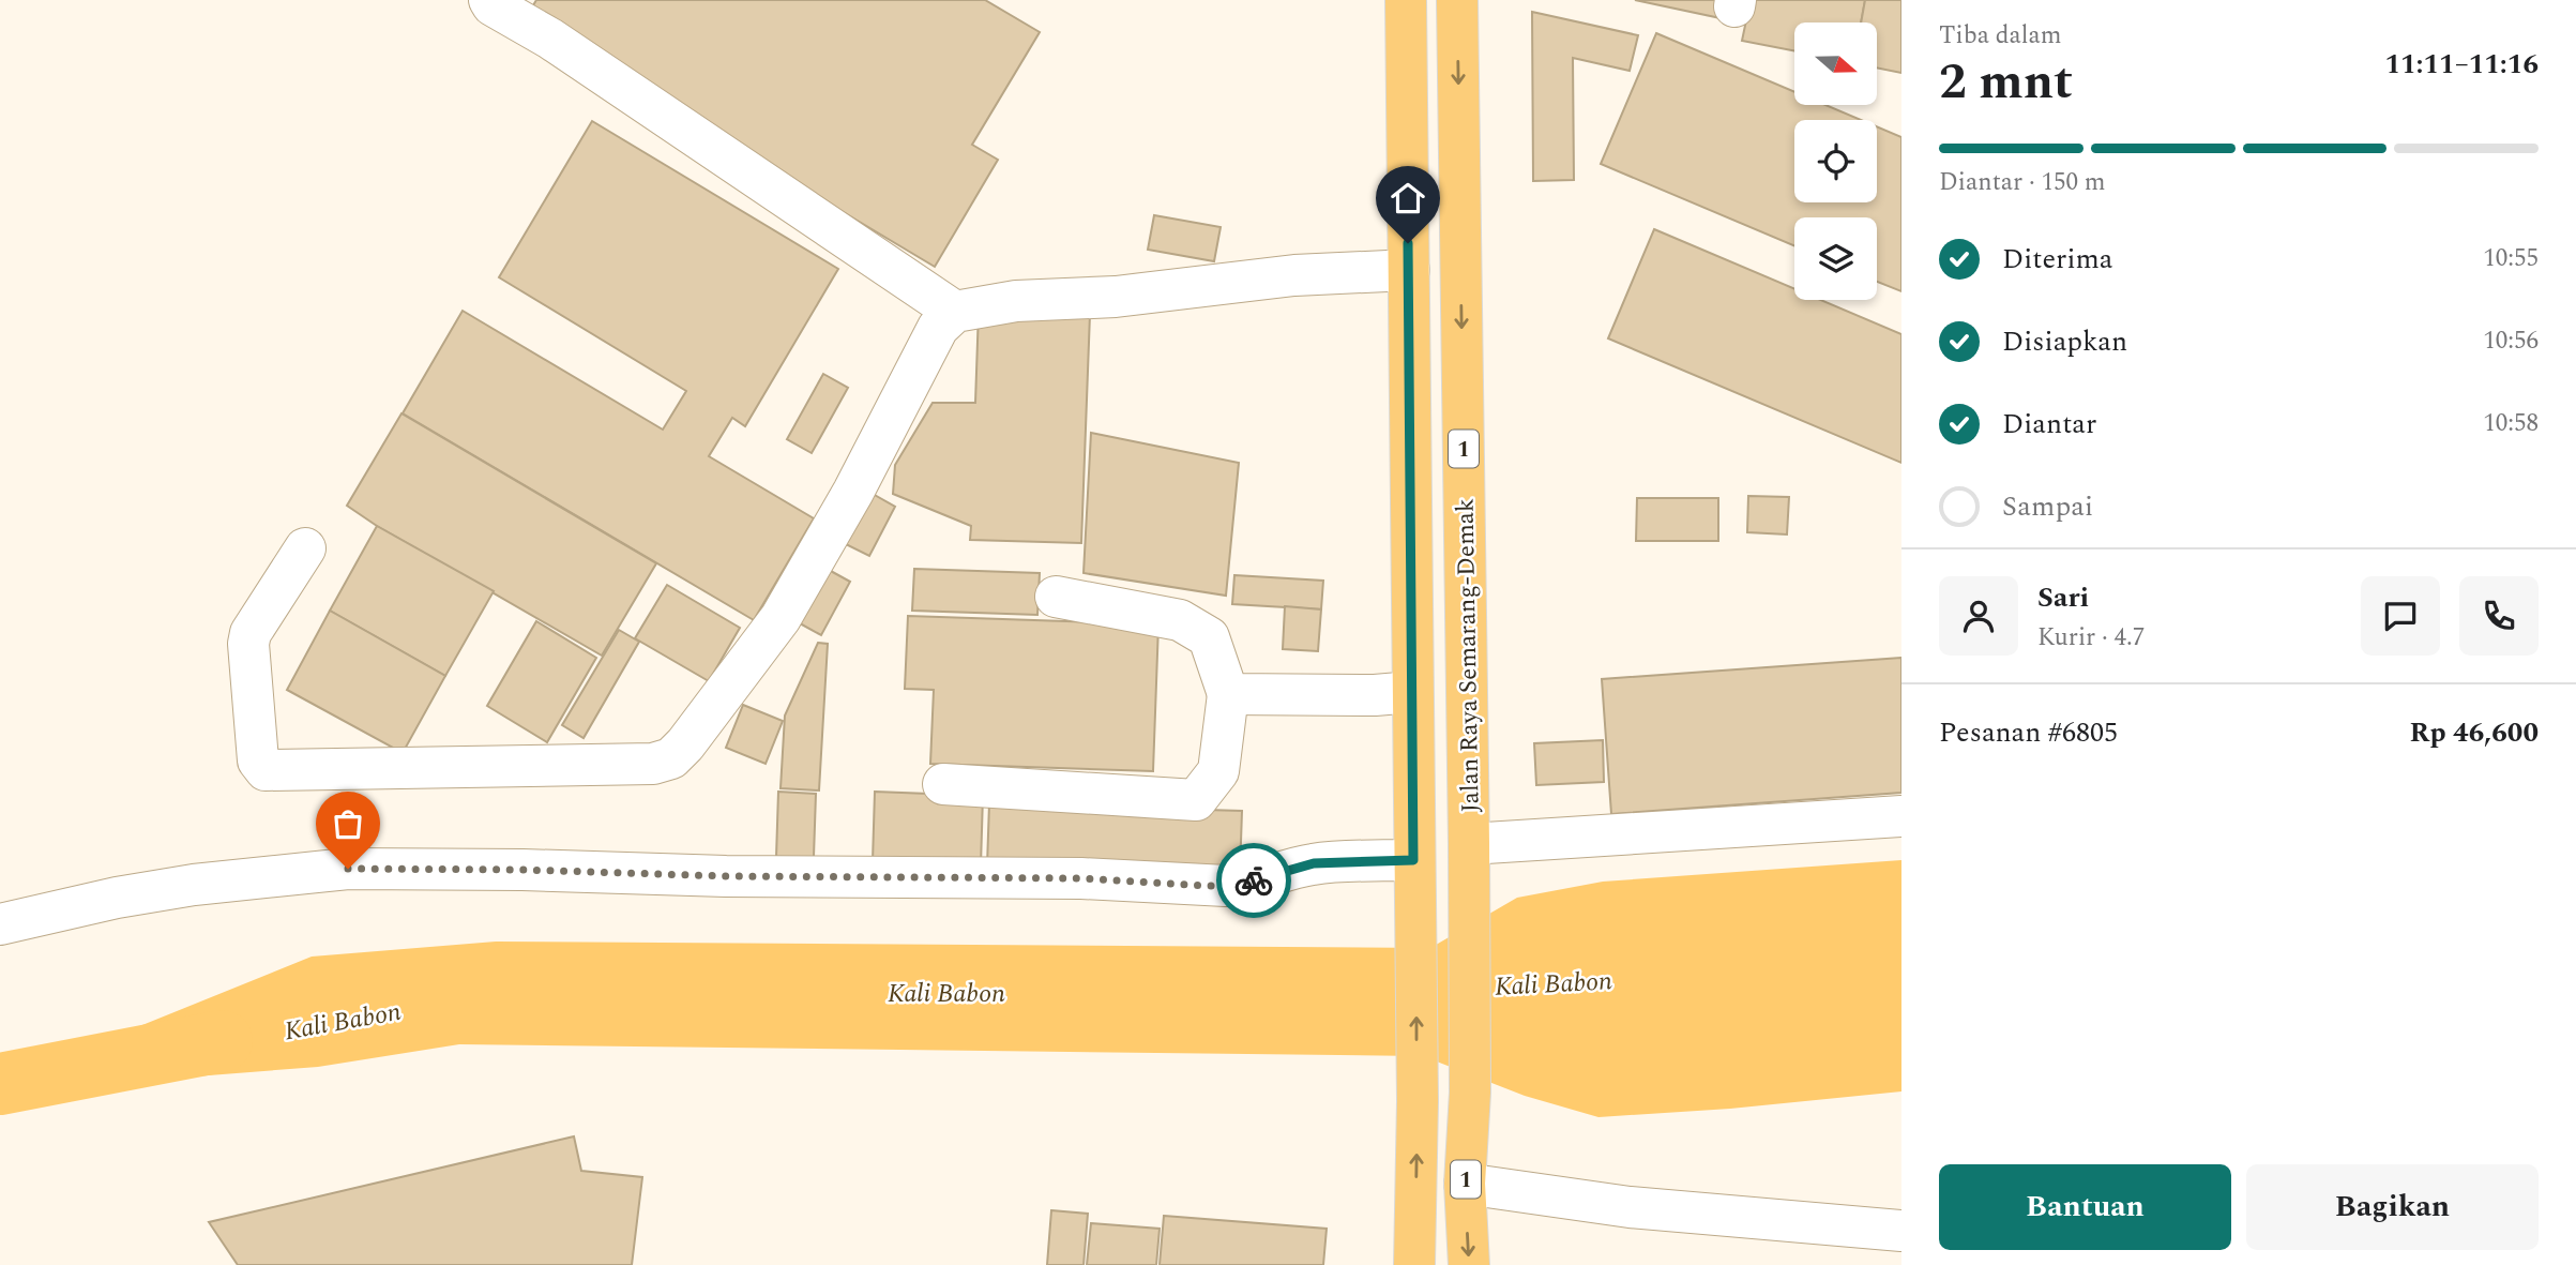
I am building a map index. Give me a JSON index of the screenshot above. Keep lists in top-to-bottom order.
{
  "streets": {
    "highway": ["1", "Jalan Raya Semarang-Demak"]
  },
  "water": ["Kali Babon"],
  "north": "right",
  "page": {
    "heading": ["2 mnt", "Tiba dalam", "11:11–11:16"],
    "panel": [
      "Sari",
      "Kurir · 4.7",
      "Pesanan #6805",
      "Rp 46,600"
    ],
    "bar": "Diantar · 150 m",
    "list": [
      ["Diterima", "10:55"],
      ["Disiapkan", "10:56"],
      ["Diantar", "10:58"],
      "Sampai"
    ],
    "buttons": ["Bantuan", "Bagikan"]
  }
}
